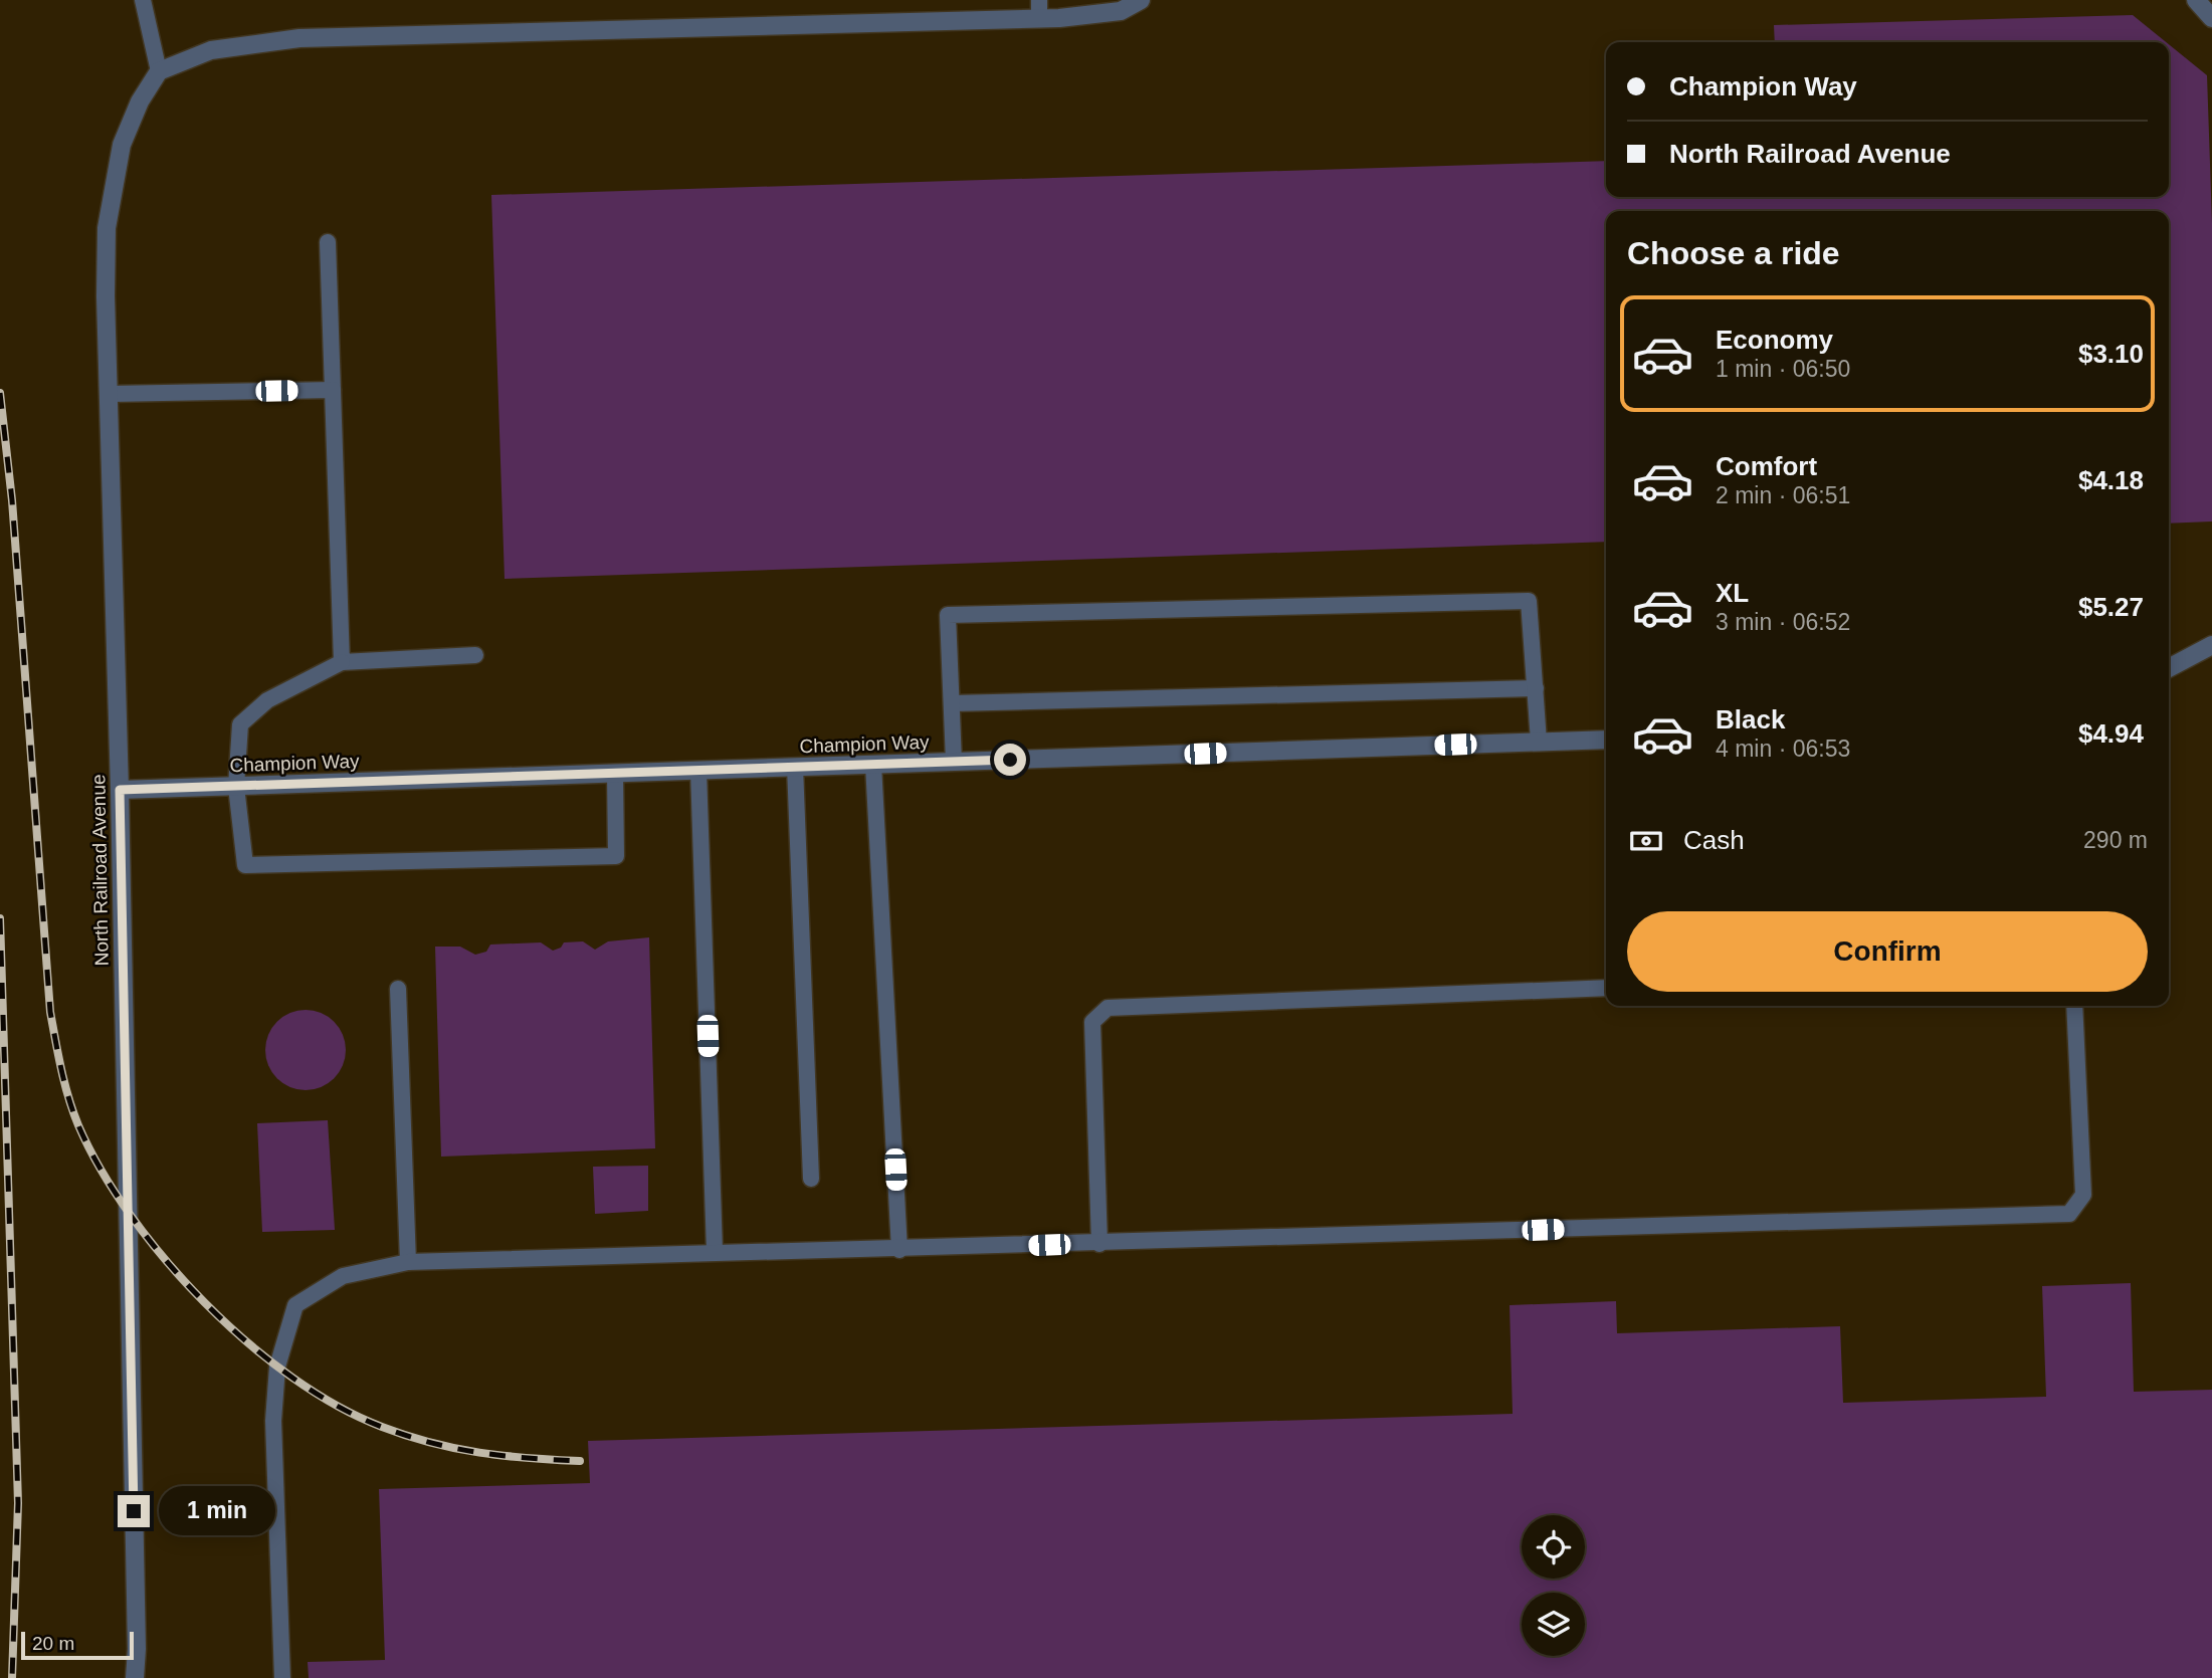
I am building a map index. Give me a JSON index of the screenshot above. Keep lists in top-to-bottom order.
{
  "streets": {
    "street": ["Champion Way", "North Railroad Avenue"]
  },
  "crossings": [
    ["Champion Way", "North Railroad Avenue"]
  ],
  "scale_bar": "20 m",
  "page": {
    "banner": ["Champion Way", "North Railroad Avenue"],
    "heading": "Choose a ride",
    "list": [
      {
        "name": "Economy",
        "note": "1 min · 06:50",
        "value": "$3.10"
      },
      {
        "name": "Comfort",
        "note": "2 min · 06:51",
        "value": "$4.18"
      },
      {
        "name": "XL",
        "note": "3 min · 06:52",
        "value": "$5.27"
      },
      {
        "name": "Black",
        "note": "4 min · 06:53",
        "value": "$4.94"
      }
    ],
    "pay": ["Cash", "290 m"],
    "buttons": "Confirm",
    "bubble": "1 min",
    "scale": "20 m"
  }
}
